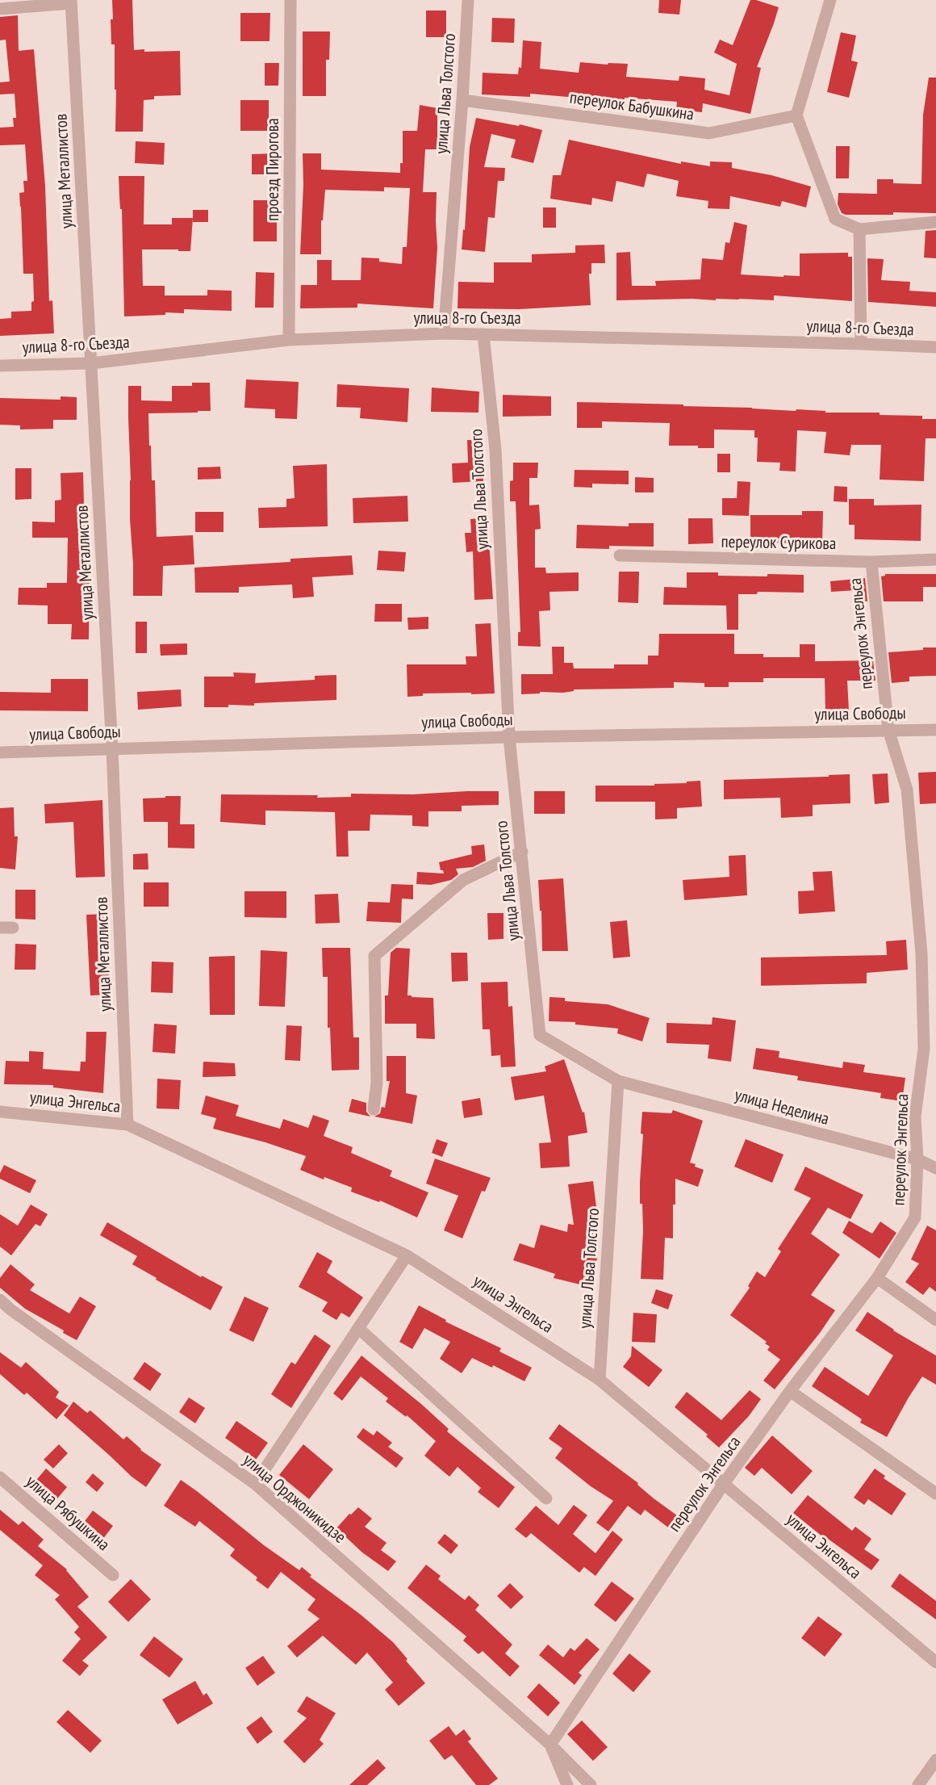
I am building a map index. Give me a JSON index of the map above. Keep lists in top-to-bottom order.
{
  "streets": {
    "street": [
      "улица Льва Толстого",
      "переулок Бабушкина",
      "проезд Пирогова",
      "улица Металлистов",
      "улица 8-го Съезда",
      "переулок Сурикова",
      "переулок Энгельса",
      "улица Свободы",
      "улица Энгельса",
      "улица Неделина",
      "улица Орджоникидзе",
      "улица Рябушкина"
    ]
  },
  "crossings": [
    ["улица Льва Толстого", "переулок Бабушкина"],
    ["улица Льва Толстого", "улица 8-го Съезда"],
    ["улица Льва Толстого", "улица Свободы"],
    ["улица Льва Толстого", "улица Энгельса"],
    ["улица Льва Толстого", "улица Неделина"],
    ["проезд Пирогова", "улица 8-го Съезда"],
    ["улица Металлистов", "улица 8-го Съезда"],
    ["улица Металлистов", "улица Свободы"],
    ["улица Металлистов", "улица Энгельса"],
    ["переулок Сурикова", "переулок Энгельса"],
    ["переулок Энгельса", "улица Свободы"],
    ["переулок Энгельса", "улица Энгельса"],
    ["переулок Энгельса", "улица Неделина"],
    ["переулок Энгельса", "улица Орджоникидзе"]
  ]
}
